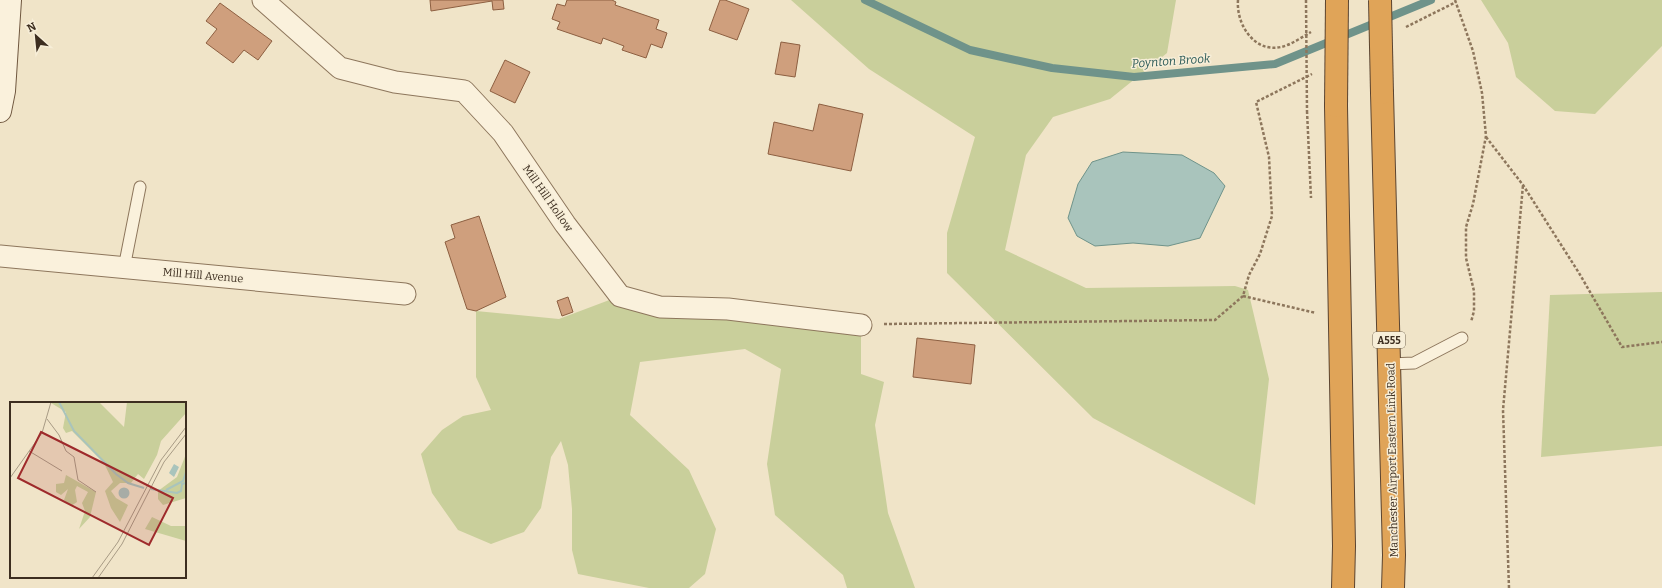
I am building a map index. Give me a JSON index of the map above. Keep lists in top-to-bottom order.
{
  "streets": {
    "highway": ["A555", "Manchester Airport Eastern Link Road"],
    "street": ["Mill Hill Hollow", "Mill Hill Avenue"]
  },
  "water": ["Poynton Brook"],
  "north": "top left"
}
